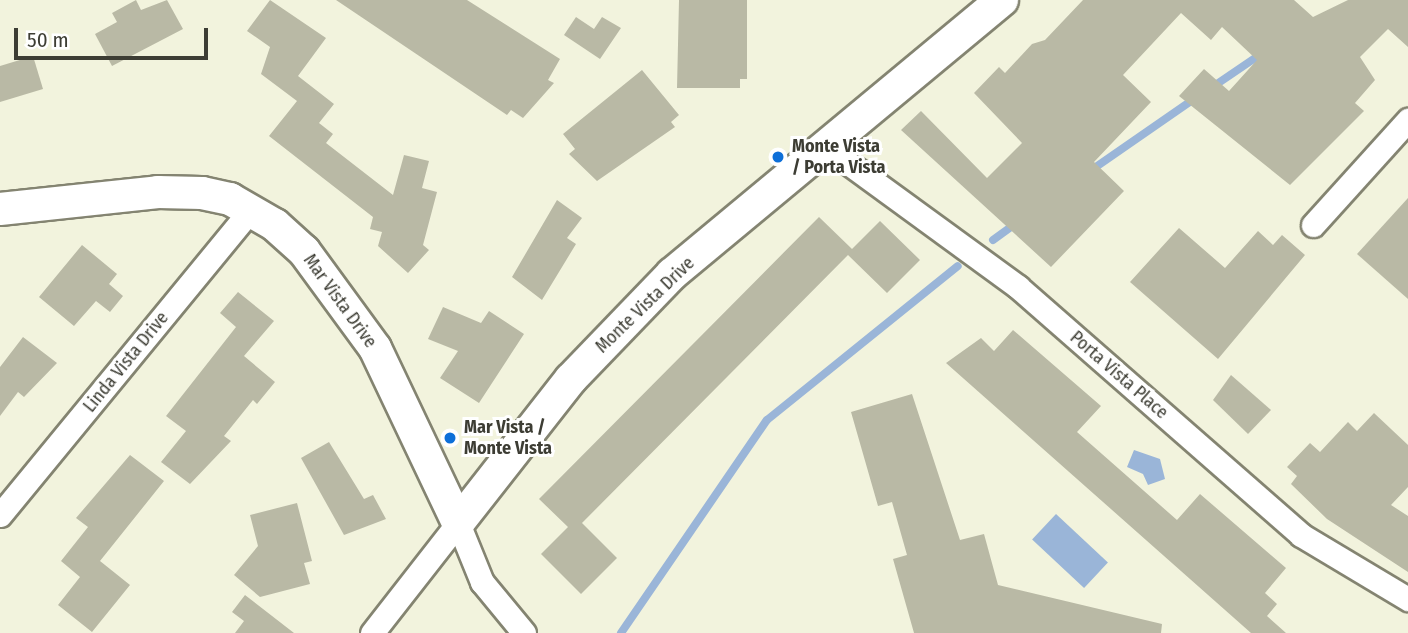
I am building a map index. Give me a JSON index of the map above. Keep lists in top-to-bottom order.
{
  "streets": {
    "street": [
      "Mar Vista Drive",
      "Monte Vista Drive",
      "Linda Vista Drive",
      "Porta Vista Place"
    ]
  },
  "crossings": [
    ["Mar Vista Drive", "Monte Vista Drive"],
    ["Mar Vista Drive", "Linda Vista Drive"],
    ["Monte Vista Drive", "Porta Vista Place"]
  ],
  "places": ["Monte Vista / Porta Vista", "Mar Vista / Monte Vista"],
  "scale_bar": "50 m"
}
